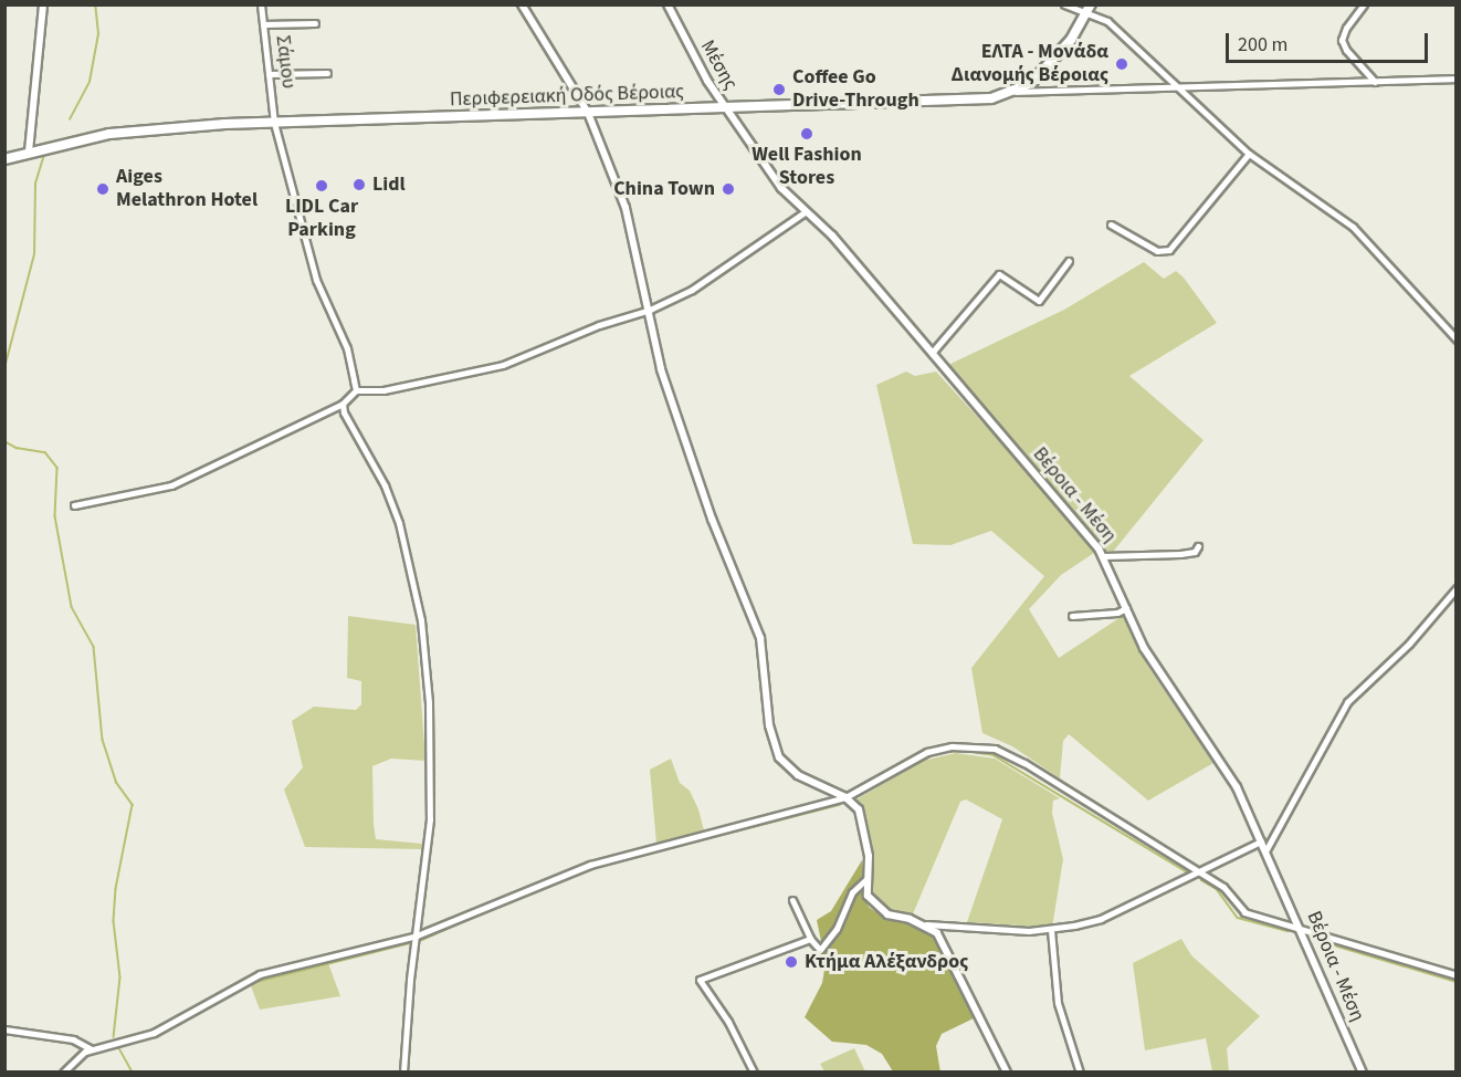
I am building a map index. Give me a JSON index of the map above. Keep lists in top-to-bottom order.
{
  "streets": {
    "main road": ["Περιφερειακή Οδός Βέροιας"],
    "street": ["Σάμου", "Μέσης", "Βέροια - Μέση"]
  },
  "crossings": [
    ["Σάμου", "Περιφερειακή Οδός Βέροιας"],
    ["Μέσης", "Περιφερειακή Οδός Βέροιας"],
    ["Μέσης", "Βέροια - Μέση"],
    ["Περιφερειακή Οδός Βέροιας", "Βέροια - Μέση"]
  ],
  "places": [
    "ΕΛΤΑ - Μονάδα Διανομής Βέροιας",
    "Coffee Go Drive-Through",
    "Well Fashion Stores",
    "Lidl",
    "LIDL Car Parking",
    "Aiges Melathron Hotel",
    "China Town",
    "Κτήμα Αλέξανδρος"
  ],
  "scale_bar": "200 m"
}
